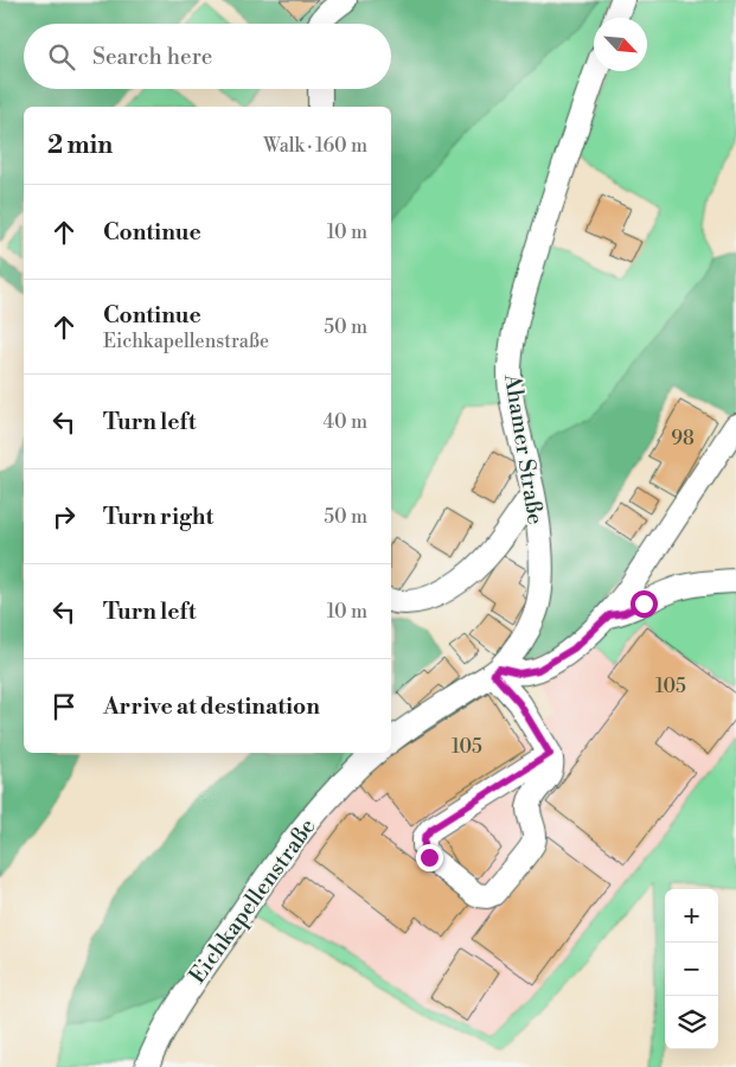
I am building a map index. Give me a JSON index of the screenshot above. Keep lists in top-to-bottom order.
{
  "streets": {
    "street": ["Ahamer Straße", "Eichkapellenstraße"]
  },
  "house_numbers": ["98", "105", "105"],
  "north": "bottom right",
  "page": {
    "search": "Search here",
    "heading": ["2 min", "Walk · 160 m"],
    "list": [
      ["Continue", "10 m"],
      ["Continue", "Eichkapellenstraße", "50 m"],
      ["Turn left", "40 m"],
      ["Turn right", "50 m"],
      ["Turn left", "10 m"],
      "Arrive at destination"
    ],
    "map_buttons": ["+", "−"]
  }
}
